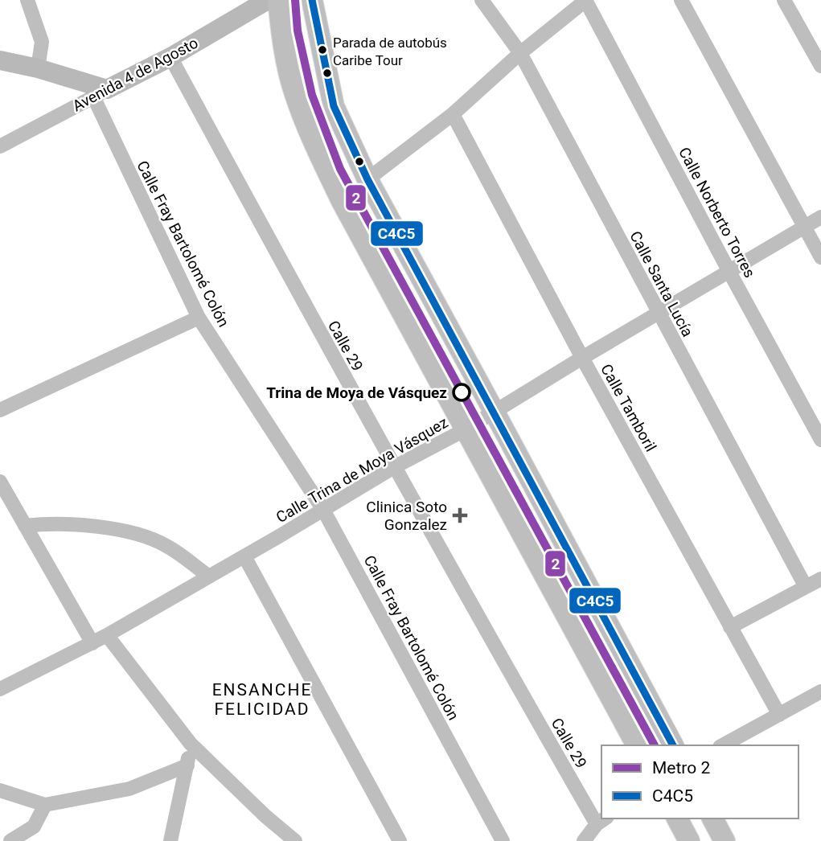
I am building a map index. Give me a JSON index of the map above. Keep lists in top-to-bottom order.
{
  "streets": {
    "main road": ["Avenida 4 de Agosto"],
    "street": [
      "Calle Norberto Torres",
      "Calle Fray Bartolomé Colón",
      "Calle Santa Lucía",
      "Calle 29",
      "Calle Tamboril",
      "Calle Trina de Moya Vásquez"
    ]
  },
  "crossings": [
    ["Avenida 4 de Agosto", "Calle Fray Bartolomé Colón"],
    ["Avenida 4 de Agosto", "Calle 29"],
    ["Calle Norberto Torres", "Calle Trina de Moya Vásquez"],
    ["Calle Fray Bartolomé Colón", "Calle Trina de Moya Vásquez"],
    ["Calle Santa Lucía", "Calle Trina de Moya Vásquez"],
    ["Calle 29", "Calle Trina de Moya Vásquez"],
    ["Calle Tamboril", "Calle Trina de Moya Vásquez"]
  ],
  "districts": ["ENSANCHE FELICIDAD"],
  "places": {
    "other": ["Parada de autobús Caribe Tour", "Trina de Moya de Vásquez"],
    "health": ["Clinica Soto Gonzalez"]
  },
  "lines": ["metro line 2", "transit line C4C5"],
  "legend": ["Metro 2", "C4C5"]
}
